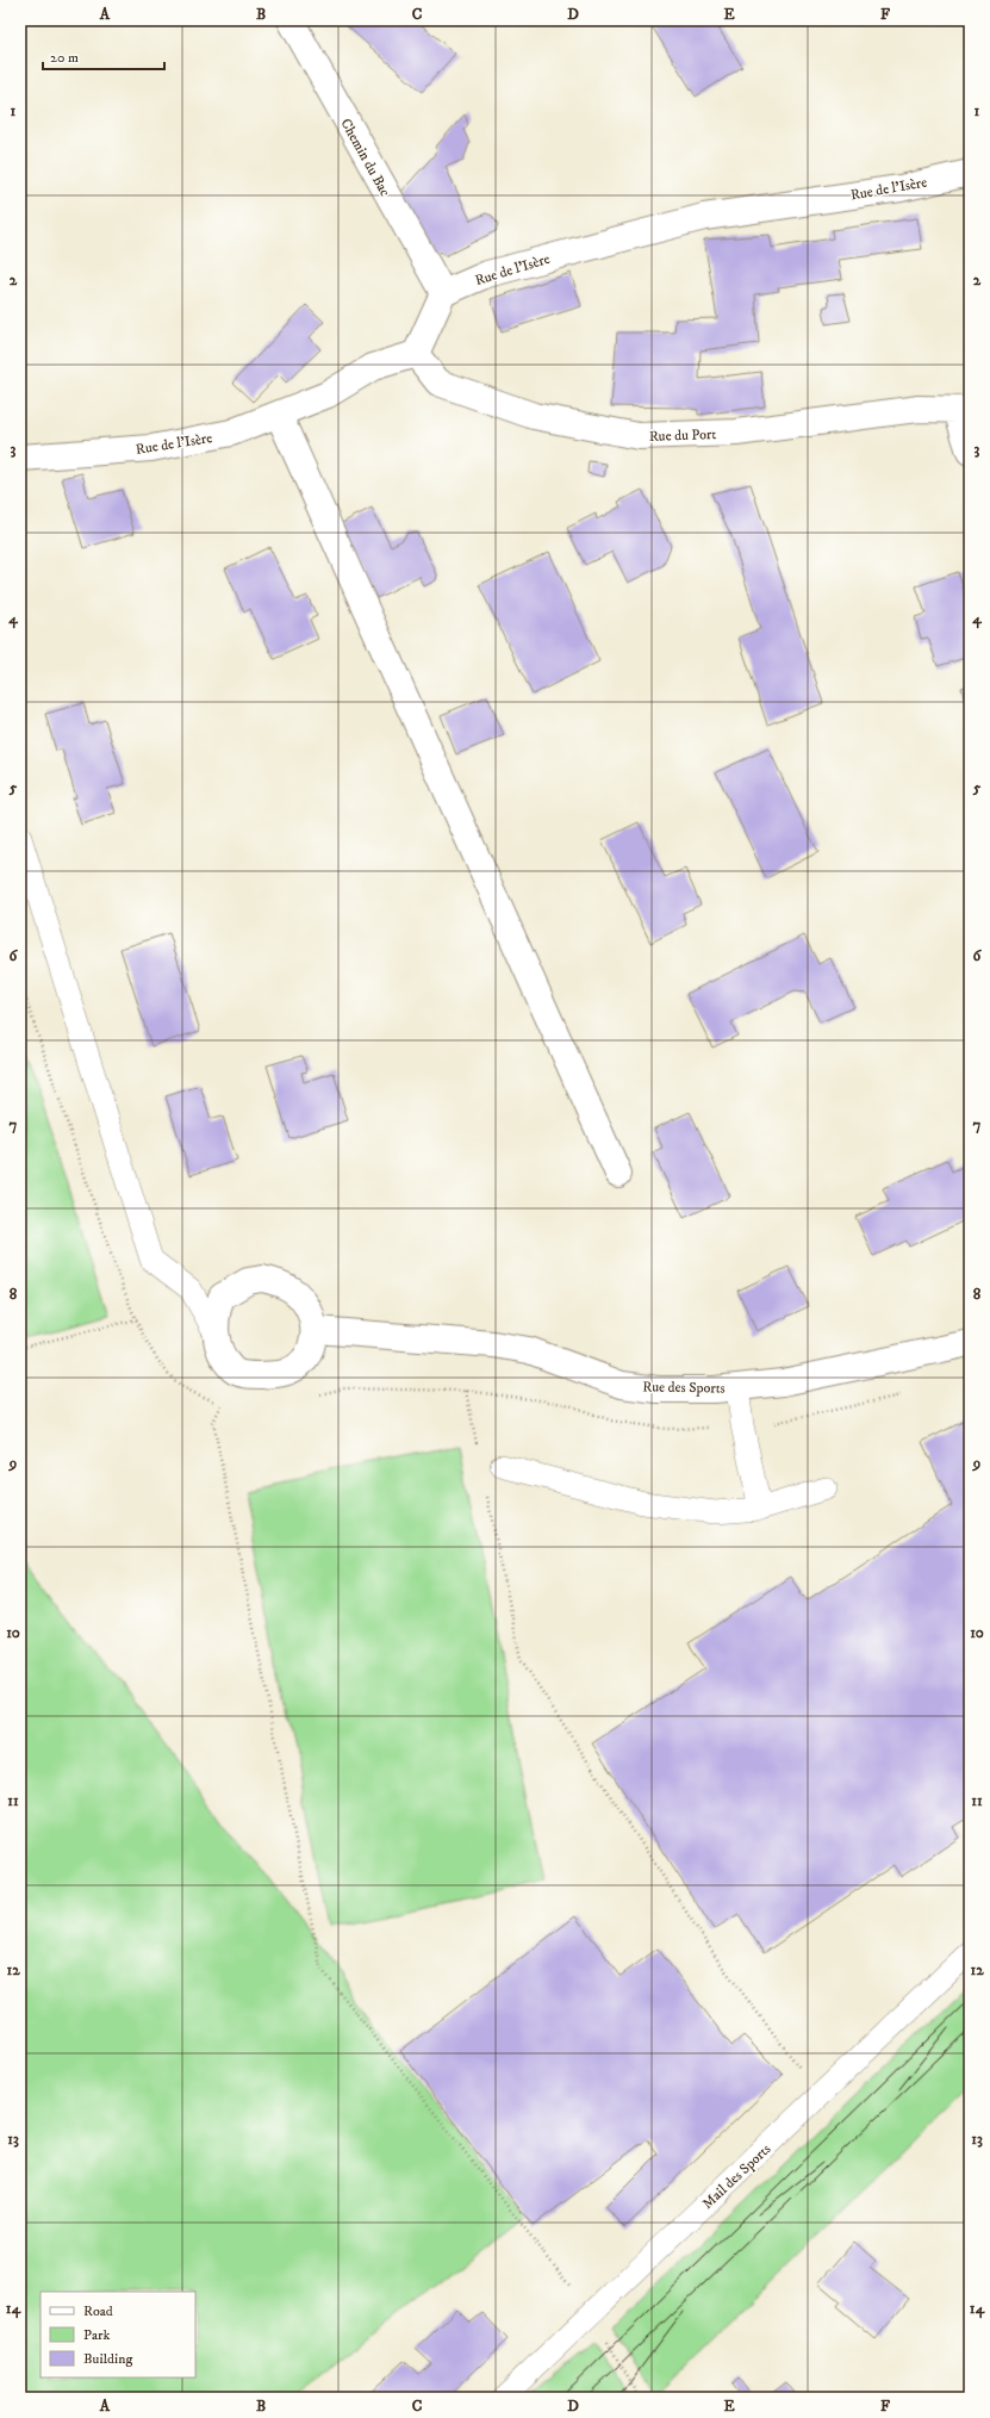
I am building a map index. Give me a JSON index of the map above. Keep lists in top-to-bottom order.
{
  "streets": {
    "street": [
      "Chemin du Bac",
      "Rue de l'Isère",
      "Rue du Port",
      "Rue des Sports"
    ],
    "lane": ["Mail des Sports"]
  },
  "crossings": [
    ["Chemin du Bac", "Rue de l'Isère"],
    ["Rue de l'Isère", "Rue du Port"]
  ],
  "legend": ["Road", "Park", "Building"],
  "scale_bar": "20 m",
  "grid": {
    "columns": [
      "A",
      "B",
      "C",
      "D",
      "E",
      "F"
    ],
    "rows": [
      "1",
      "2",
      "3",
      "4",
      "5",
      "6",
      "7",
      "8",
      "9",
      "10",
      "11",
      "12",
      "13",
      "14"
    ]
  }
}
